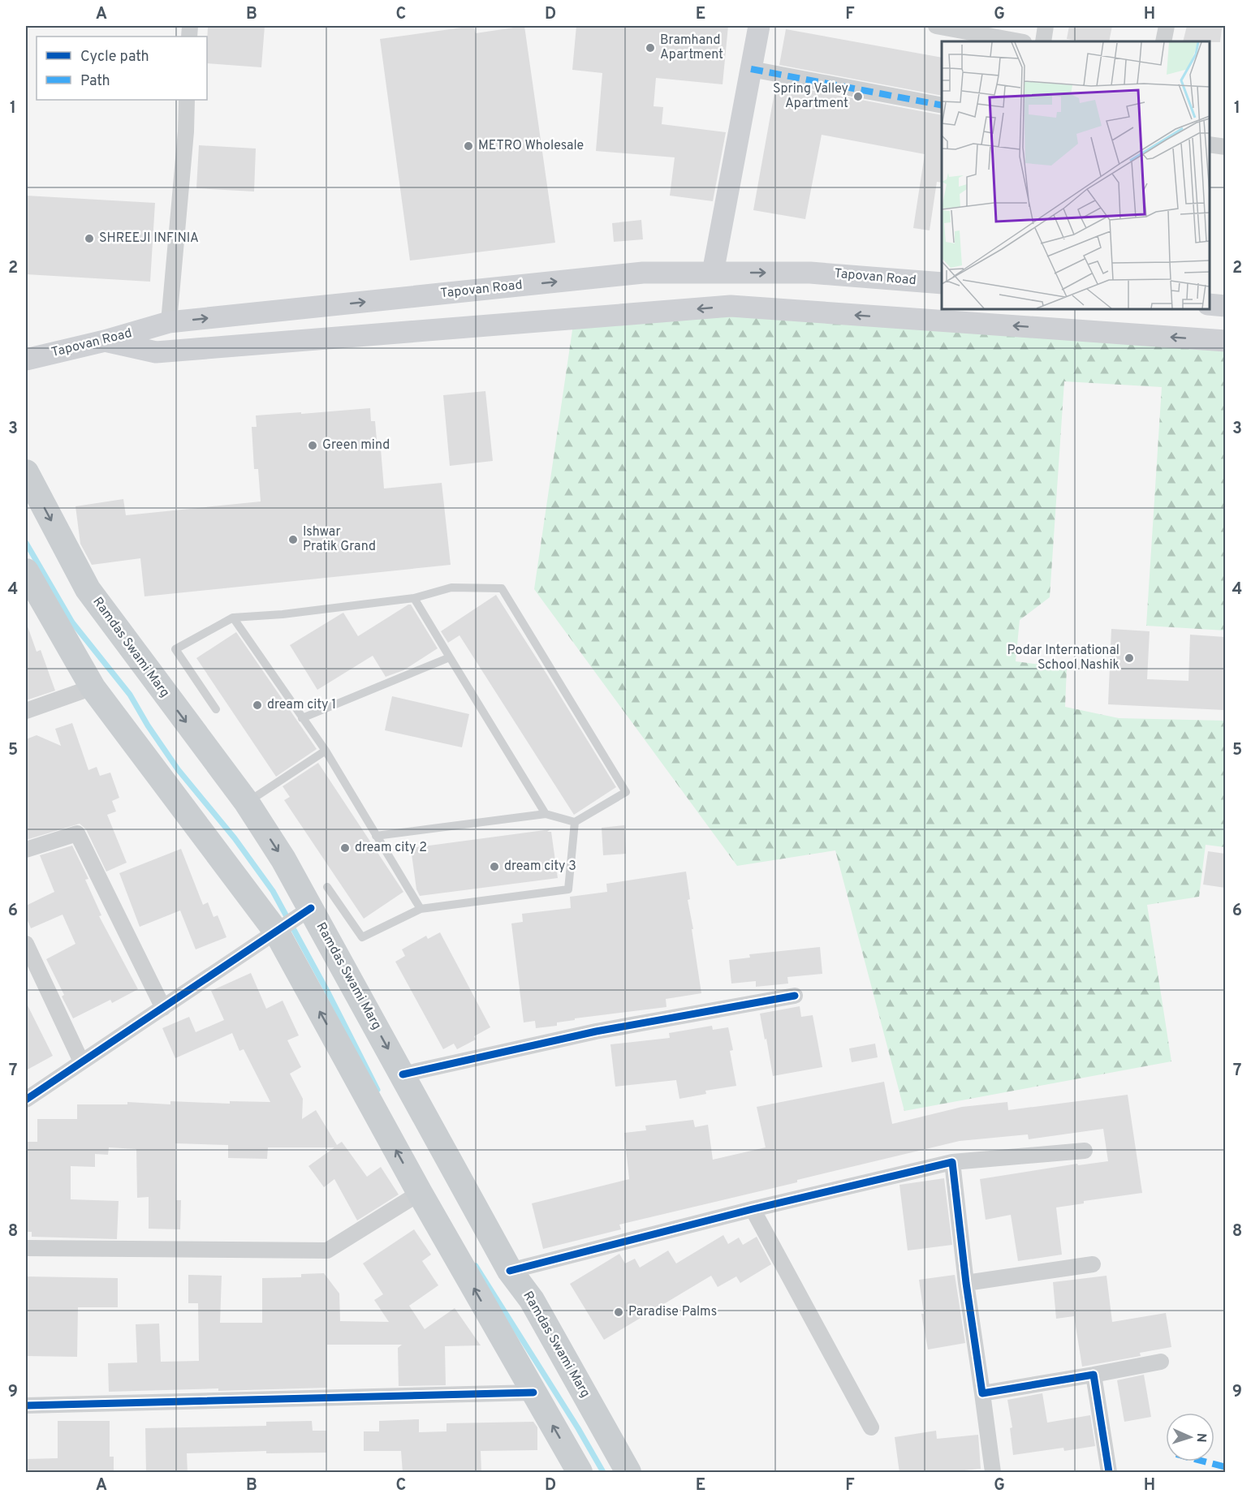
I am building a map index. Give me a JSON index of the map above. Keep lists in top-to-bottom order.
{
  "streets": {
    "main road": ["Tapovan Road", "Ramdas Swami Marg"]
  },
  "places": [
    "Bramhand Apartment",
    "Spring Valley Apartment",
    "METRO Wholesale",
    "SHREEJI INFINIA",
    "Green mind",
    "Ishwar Pratik Grand",
    "Podar International School Nashik",
    "dream city 1",
    "dream city 2",
    "dream city 3",
    "Paradise Palms"
  ],
  "legend": ["Cycle path", "Path"],
  "north": "right",
  "grid": {
    "columns": [
      "A",
      "B",
      "C",
      "D",
      "E",
      "F",
      "G",
      "H"
    ],
    "rows": [
      "1",
      "2",
      "3",
      "4",
      "5",
      "6",
      "7",
      "8",
      "9"
    ]
  }
}
